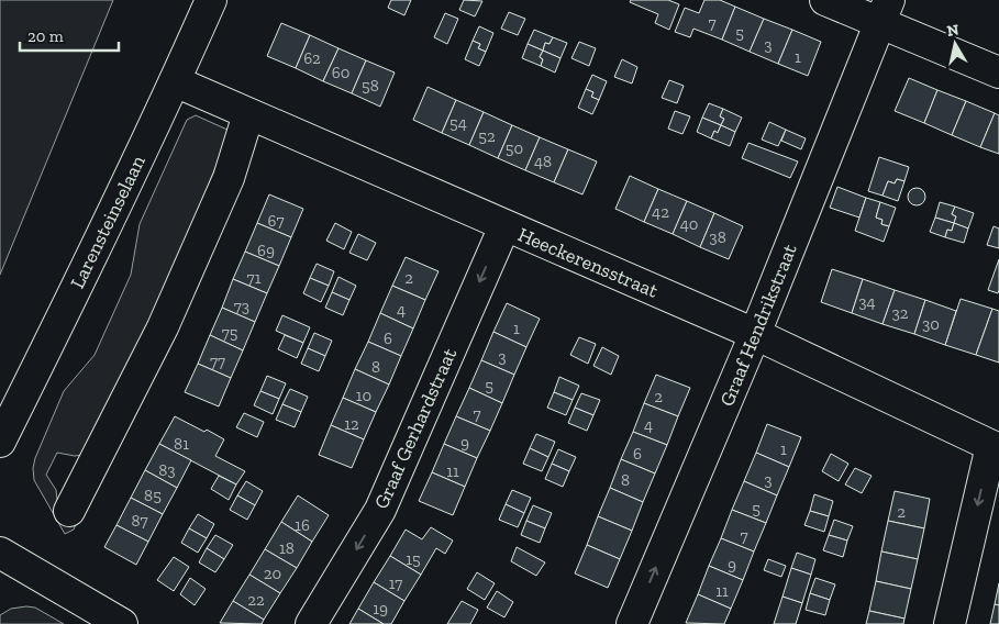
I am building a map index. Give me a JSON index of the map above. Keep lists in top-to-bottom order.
{
  "streets": {
    "street": [
      "Larensteinselaan",
      "Heeckerensstraat",
      "Graaf Hendrikstraat",
      "Graaf Gerhardstraat"
    ]
  },
  "crossings": [
    ["Larensteinselaan", "Heeckerensstraat"],
    ["Heeckerensstraat", "Graaf Hendrikstraat"],
    ["Heeckerensstraat", "Graaf Gerhardstraat"]
  ],
  "one_way": ["Graaf Hendrikstraat", "Graaf Gerhardstraat"],
  "house_numbers": [
    "7",
    "5",
    "3",
    "1",
    "62",
    "60",
    "58",
    "54",
    "52",
    "50",
    "48",
    "42",
    "67",
    "40",
    "38",
    "69",
    "71",
    "2",
    "34",
    "73",
    "4",
    "32",
    "30",
    "1",
    "75",
    "6",
    "3",
    "77",
    "8",
    "5",
    "10",
    "2",
    "7",
    "12",
    "4",
    "9",
    "81",
    "1",
    "6",
    "83",
    "11",
    "8",
    "3",
    "85",
    "5",
    "2",
    "87",
    "16",
    "7",
    "18",
    "15",
    "9",
    "20",
    "17",
    "11",
    "22",
    "19"
  ],
  "scale_bar": "20 m",
  "north": "top"
}
